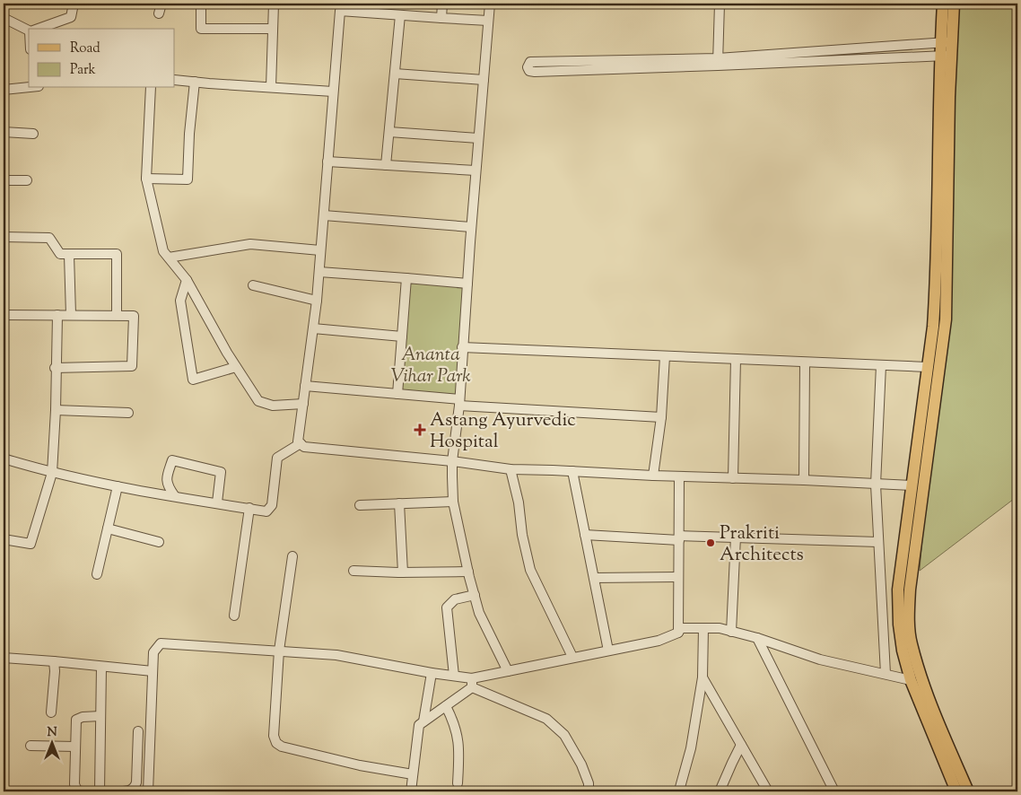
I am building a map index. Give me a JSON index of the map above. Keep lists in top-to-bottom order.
{
  "parks": ["Ananta Vihar Park"],
  "places": {
    "health": ["Astang Ayurvedic Hospital"],
    "other": ["Prakriti Architects"]
  },
  "legend": ["Road", "Park"],
  "north": "top"
}
